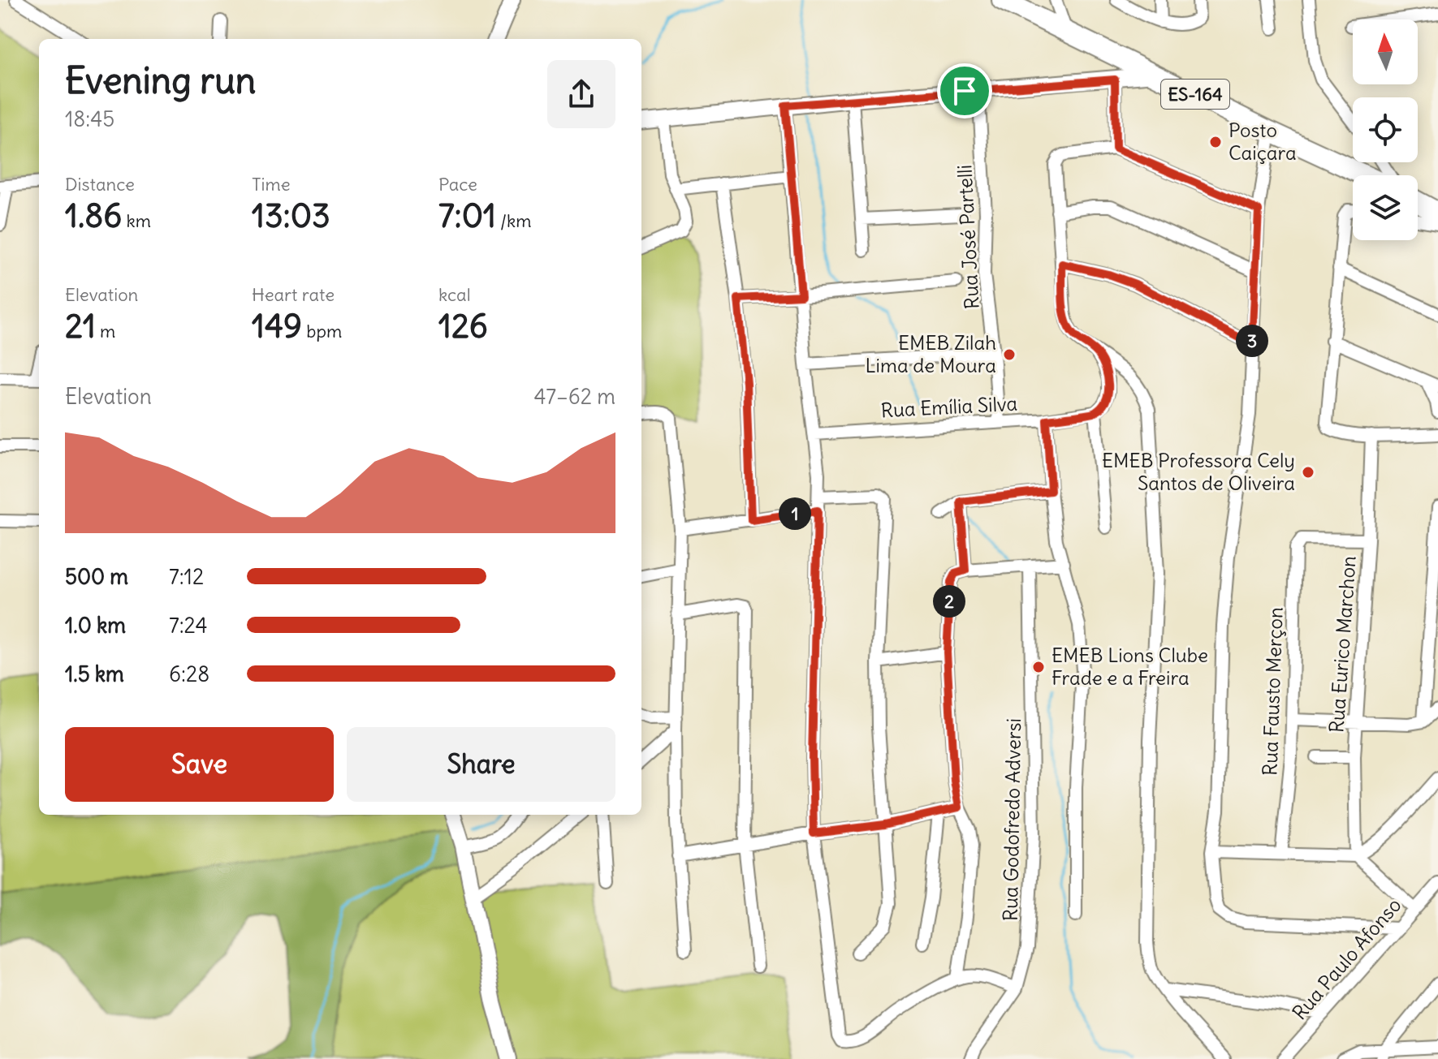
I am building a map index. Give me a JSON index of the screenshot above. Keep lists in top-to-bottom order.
{
  "streets": {
    "highway": ["ES-164"],
    "street": [
      "Rua José Partelli",
      "Rua Emília Silva",
      "Rua Eurico Marchon",
      "Rua Fausto Merçon",
      "Rua Godofredo Adversi",
      "Rua Paulo Afonso"
    ]
  },
  "crossings": [
    ["Rua José Partelli", "Rua Emília Silva"],
    ["Rua Eurico Marchon", "Rua Fausto Merçon"]
  ],
  "places": [
    "Posto Caiçara",
    "EMEB Zilah Lima de Moura",
    "EMEB Professora Cely Santos de Oliveira",
    "EMEB Lions Clube Frade e a Freira"
  ],
  "north": "top",
  "page": {
    "heading": ["Evening run", "18:45"],
    "stats": [
      ["Distance", "1.86 km"],
      ["Time", "13:03"],
      ["Pace", "7:01 /km"],
      ["Elevation", "21 m"],
      ["Heart rate", "149 bpm"],
      ["kcal", "126"]
    ],
    "pins": ["3", "1", "2"],
    "chart": ["Elevation", "47–62 m"],
    "list": [
      {
        "name": "500 m",
        "note": "7:12"
      },
      {
        "name": "1.0 km",
        "note": "7:24"
      },
      {
        "name": "1.5 km",
        "note": "6:28"
      }
    ],
    "buttons": ["Save", "Share"]
  }
}
